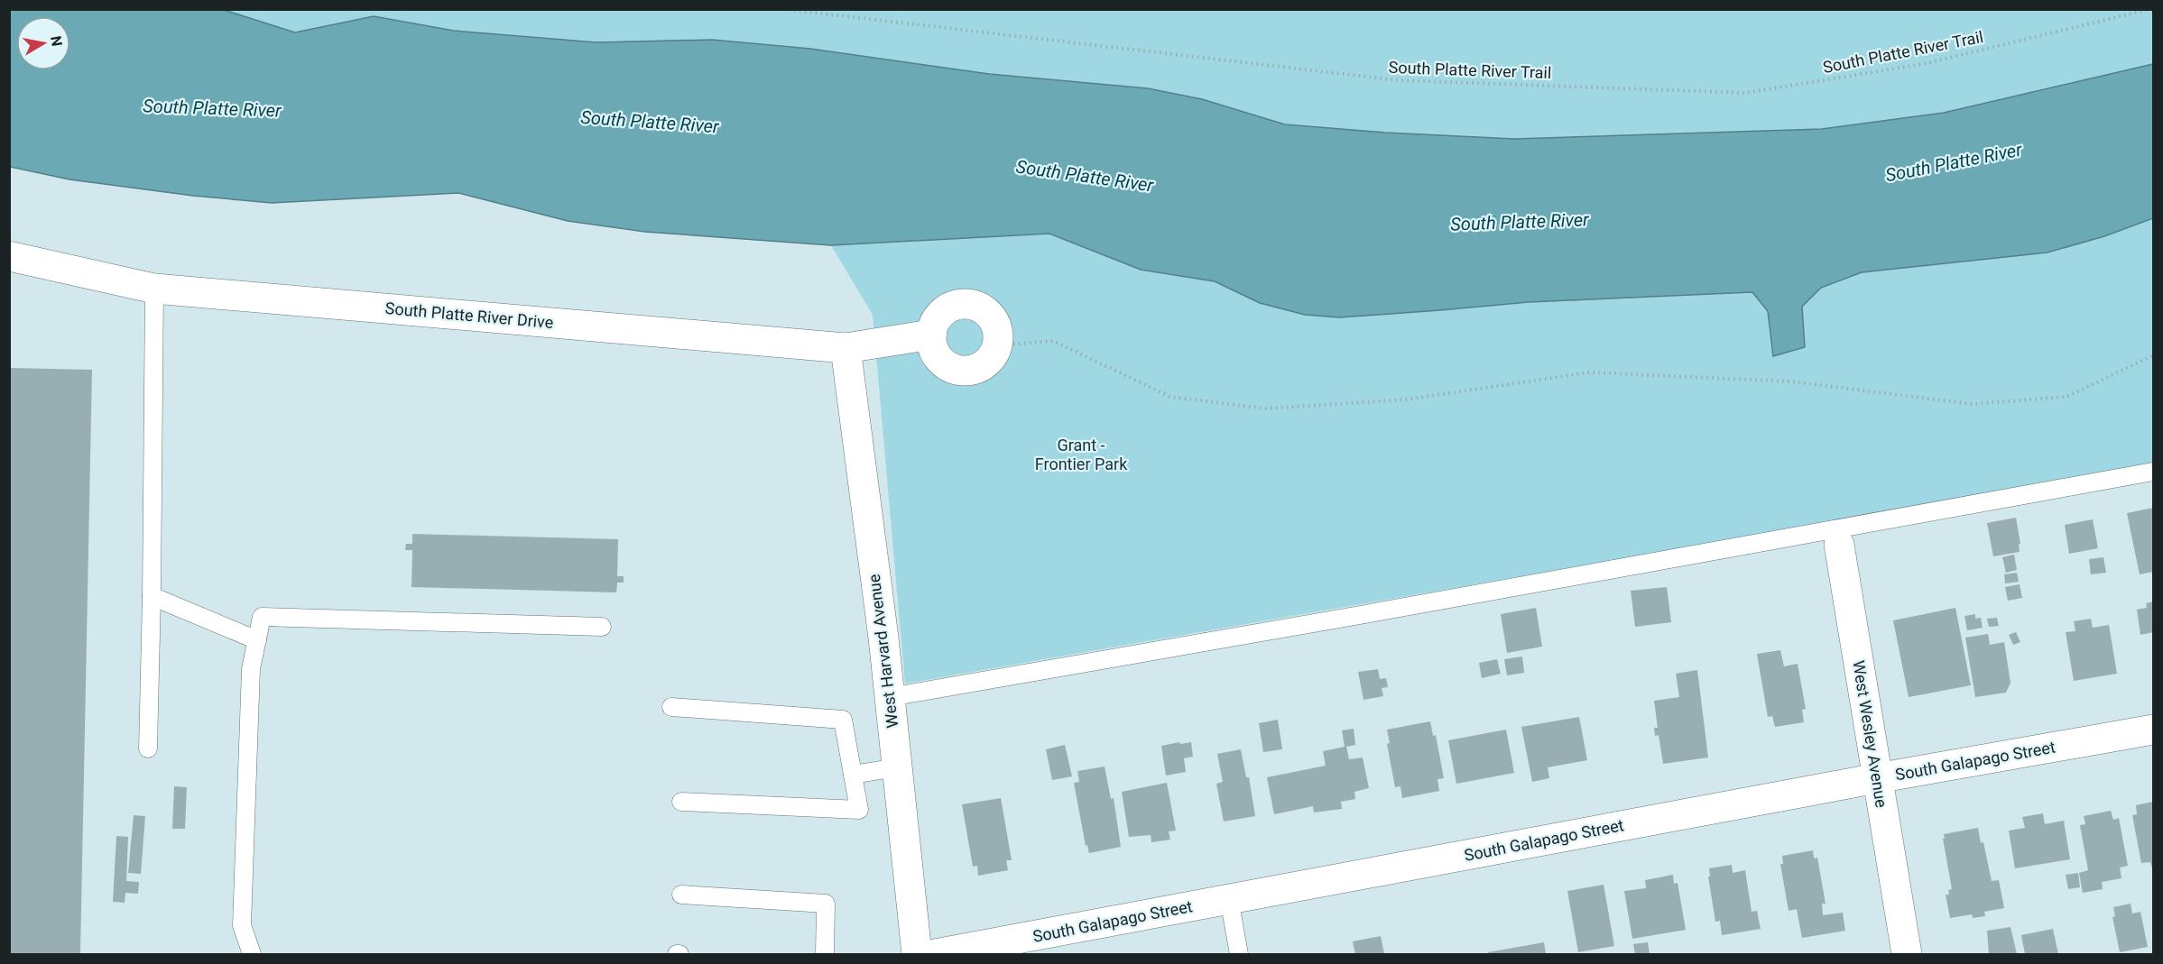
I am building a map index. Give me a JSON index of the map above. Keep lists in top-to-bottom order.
{
  "streets": {
    "street": [
      "South Platte River Drive",
      "West Harvard Avenue",
      "West Wesley Avenue",
      "South Galapago Street"
    ],
    "path": ["South Platte River Trail"]
  },
  "crossings": [
    ["South Platte River Drive", "West Harvard Avenue"],
    ["West Wesley Avenue", "South Galapago Street"]
  ],
  "water": ["South Platte River"],
  "parks": ["Grant - Frontier Park"],
  "north": "right"
}
